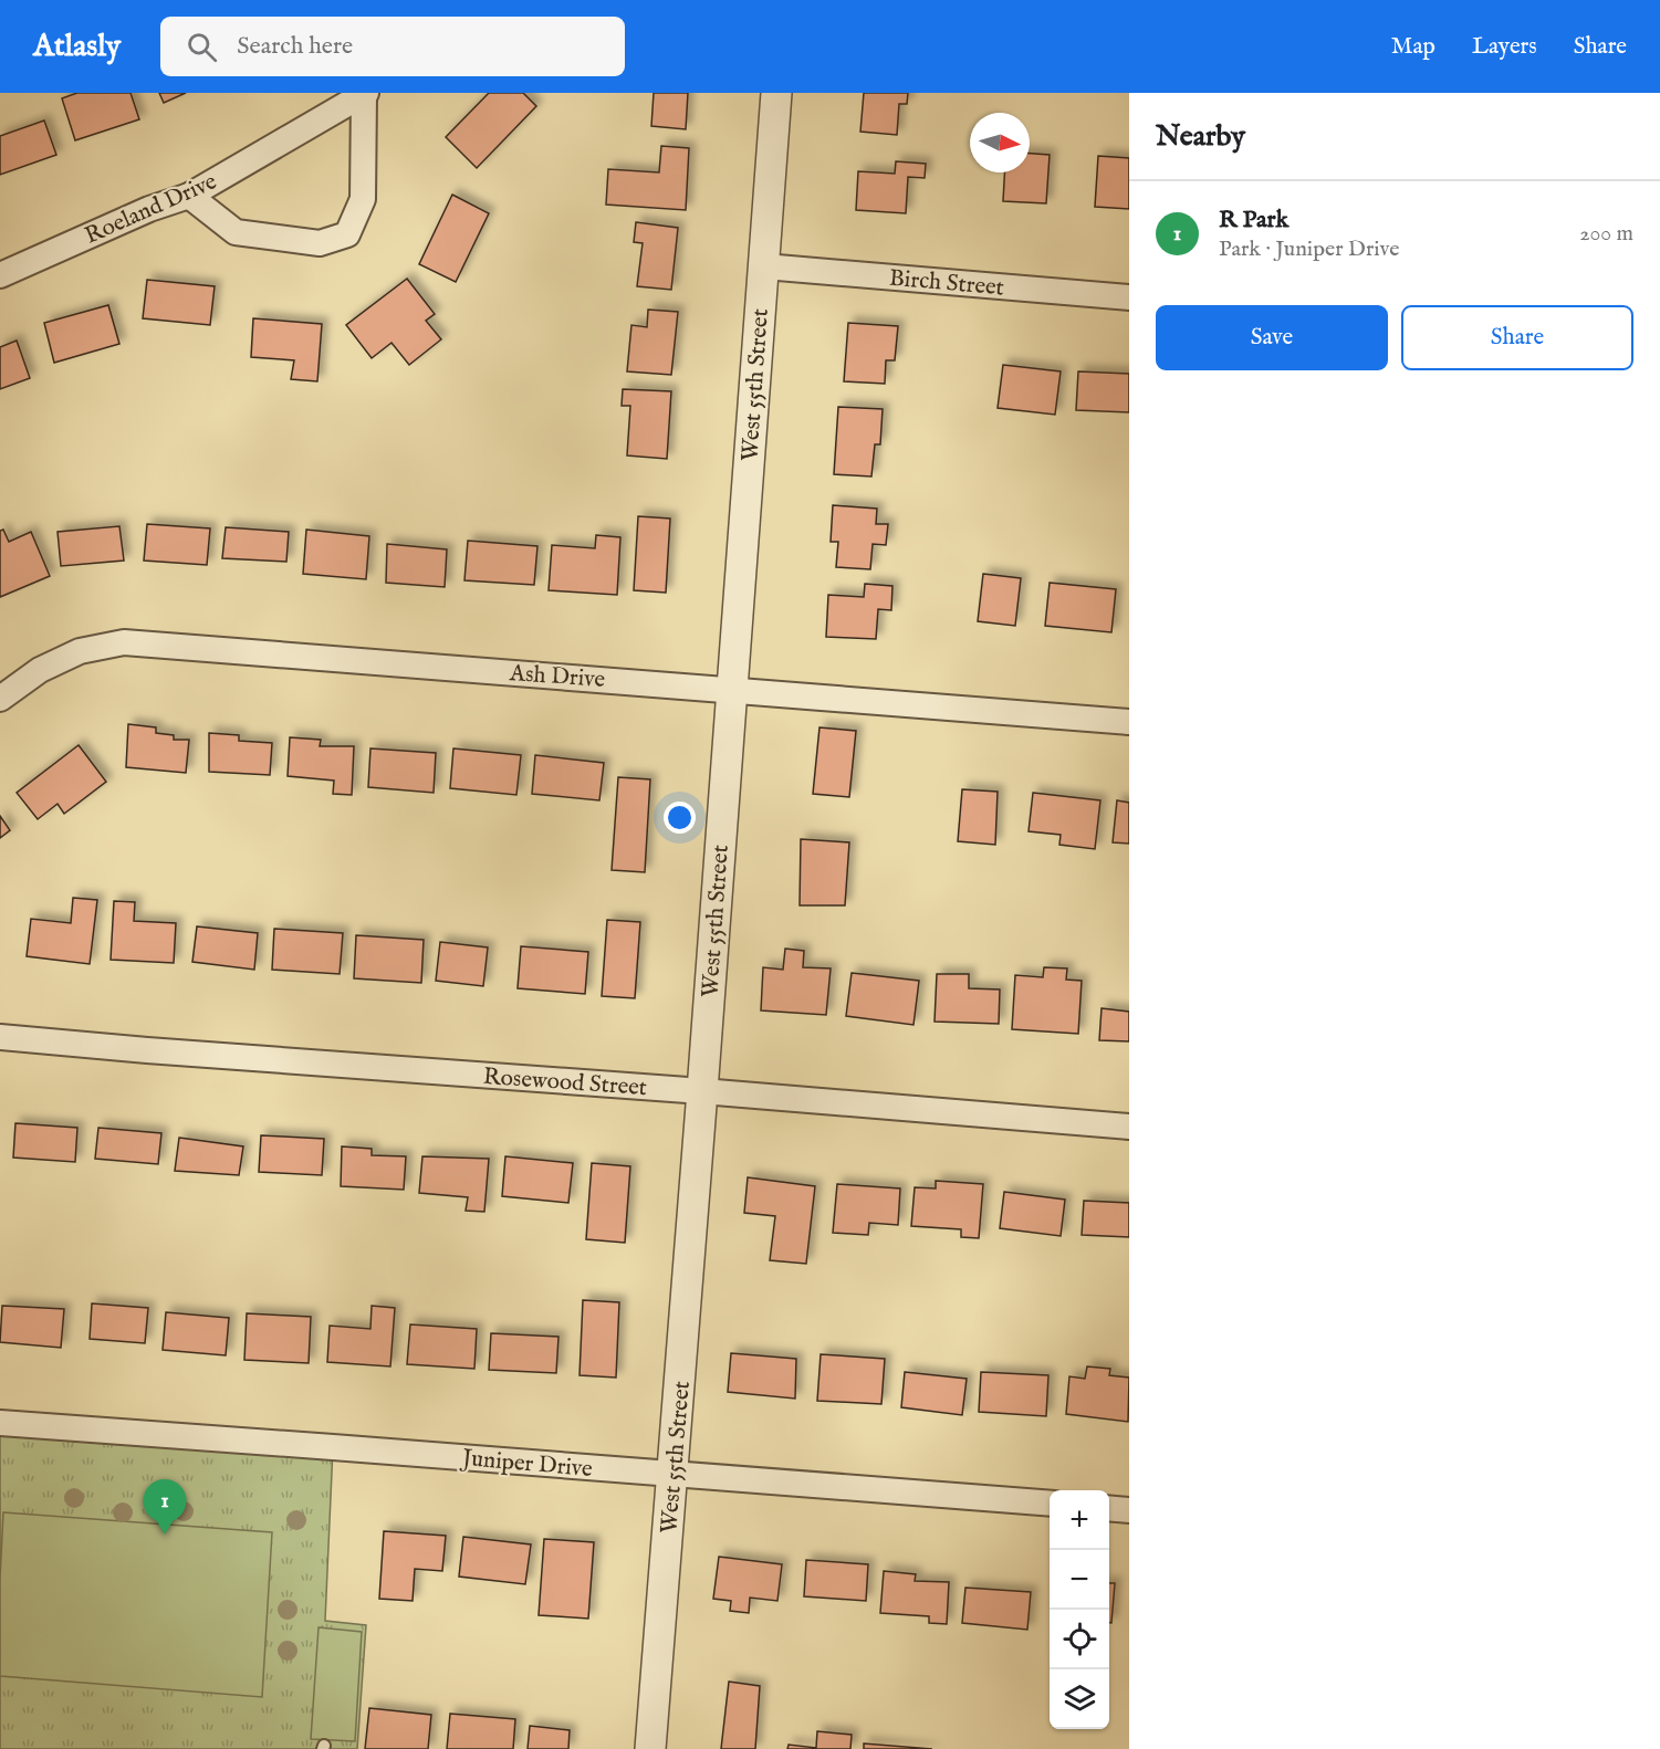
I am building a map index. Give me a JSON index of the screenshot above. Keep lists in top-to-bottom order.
{
  "streets": {
    "street": [
      "Roeland Drive",
      "Birch Street",
      "West 55th Street",
      "Ash Drive",
      "Rosewood Street",
      "Juniper Drive"
    ]
  },
  "crossings": [
    ["Birch Street", "West 55th Street"],
    ["West 55th Street", "Ash Drive"],
    ["West 55th Street", "Rosewood Street"],
    ["West 55th Street", "Juniper Drive"]
  ],
  "north": "right",
  "page": {
    "header": "Atlasly",
    "search": "Search here",
    "nav": ["Map", "Layers", "Share"],
    "heading": "Nearby",
    "list": [
      {
        "mark": "1",
        "name": "R Park",
        "note": "Park · Juniper Drive",
        "value": "200 m"
      }
    ],
    "buttons": ["Save", "Share"],
    "pins": "1",
    "map_buttons": ["+", "−"]
  }
}
